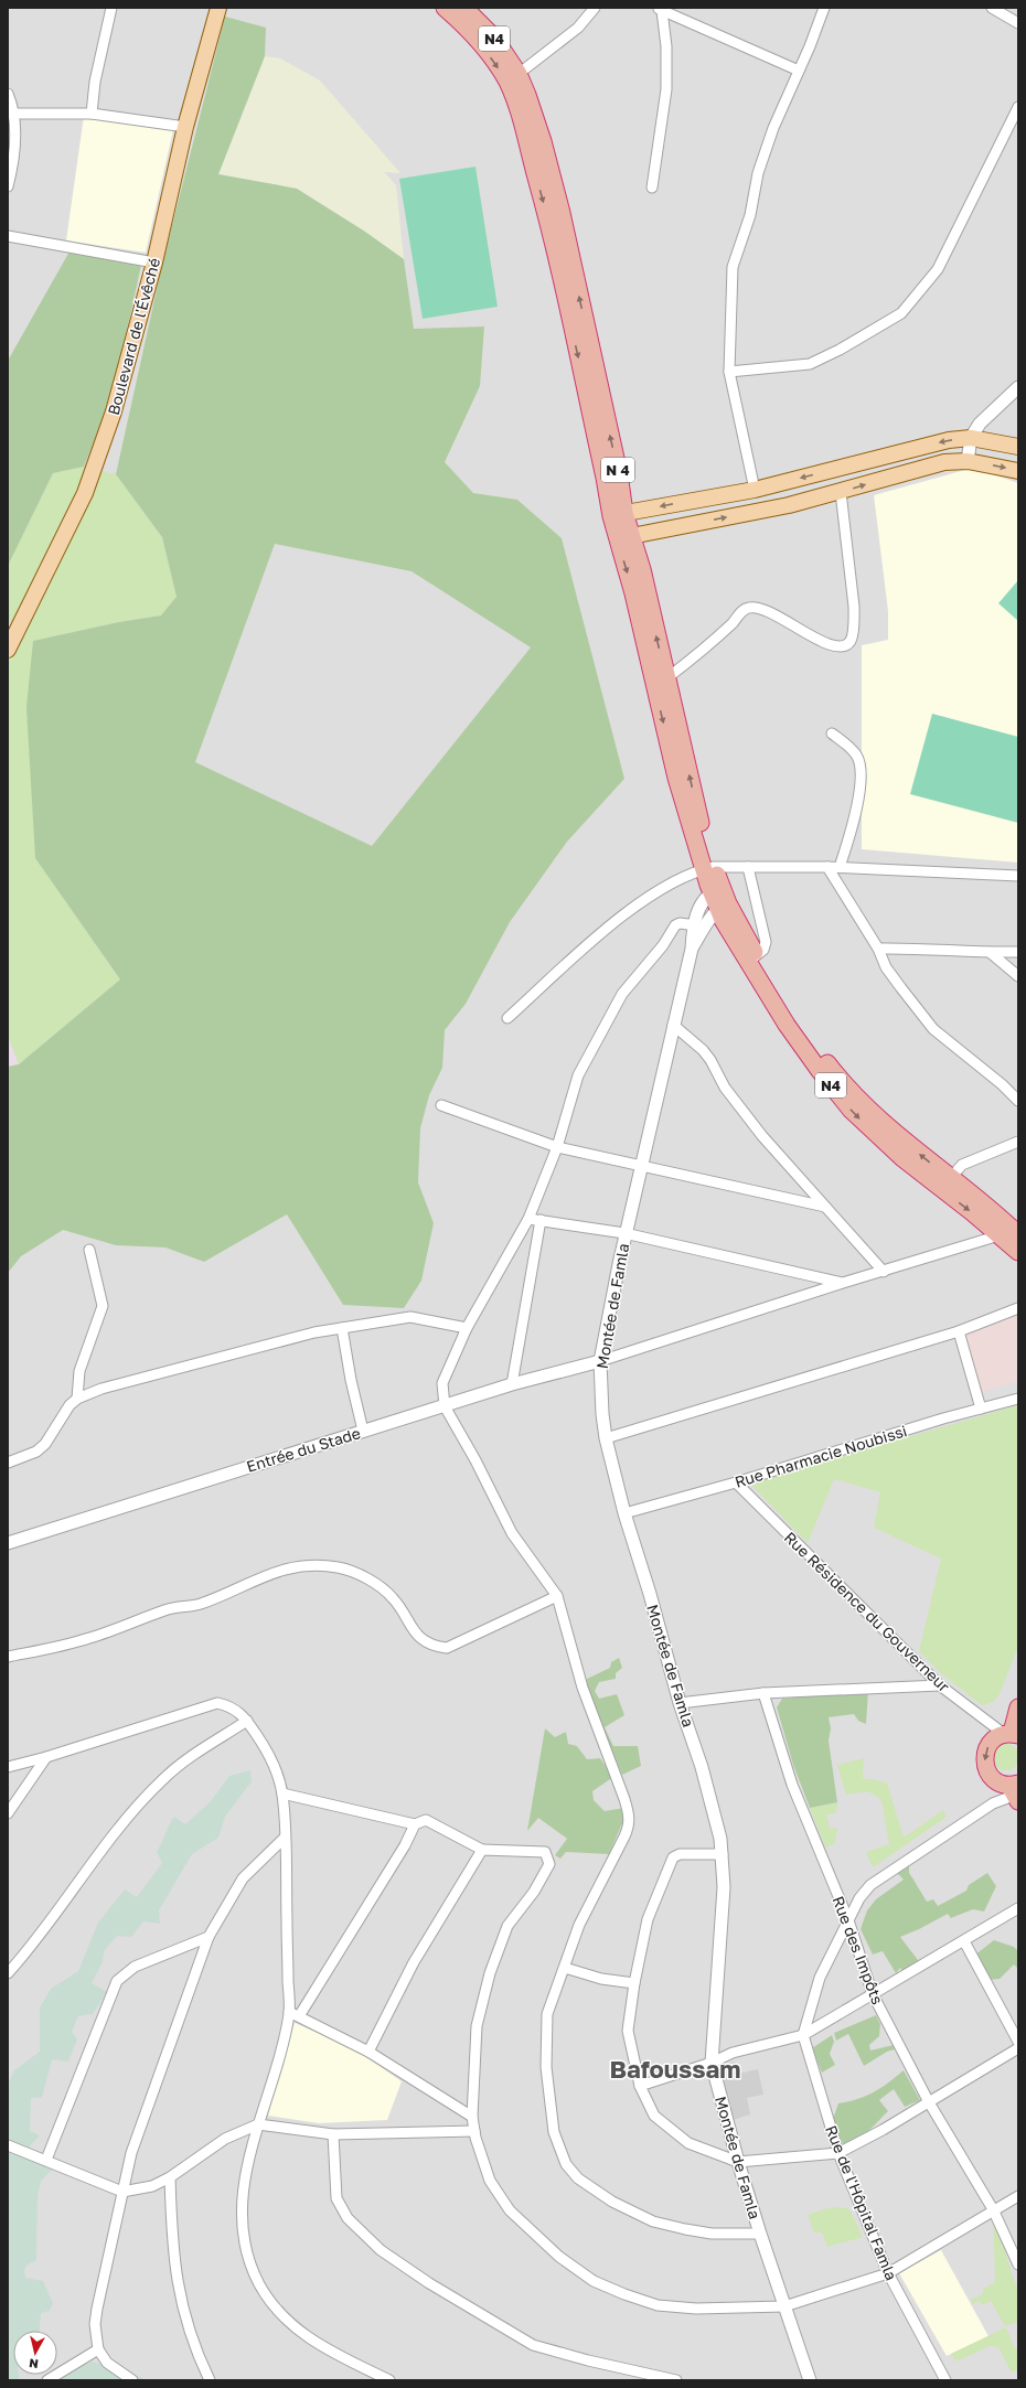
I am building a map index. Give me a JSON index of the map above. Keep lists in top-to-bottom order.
{
  "streets": {
    "highway": ["N4", "N 4"],
    "main road": ["Boulevard de l'Évêché"],
    "street": [
      "Montée de Famla",
      "Entrée du Stade",
      "Rue Pharmacie Noubissi",
      "Rue Résidence du Gouverneur",
      "Rue des Impôts",
      "Rue de l'Hôpital Famla"
    ]
  },
  "crossings": [
    ["N4", "N 4"],
    ["N4", "Montée de Famla"],
    ["Montée de Famla", "Entrée du Stade"],
    ["Montée de Famla", "Rue Pharmacie Noubissi"],
    ["Rue Pharmacie Noubissi", "Rue Résidence du Gouverneur"]
  ],
  "districts": ["Bafoussam"],
  "north": "bottom"
}
